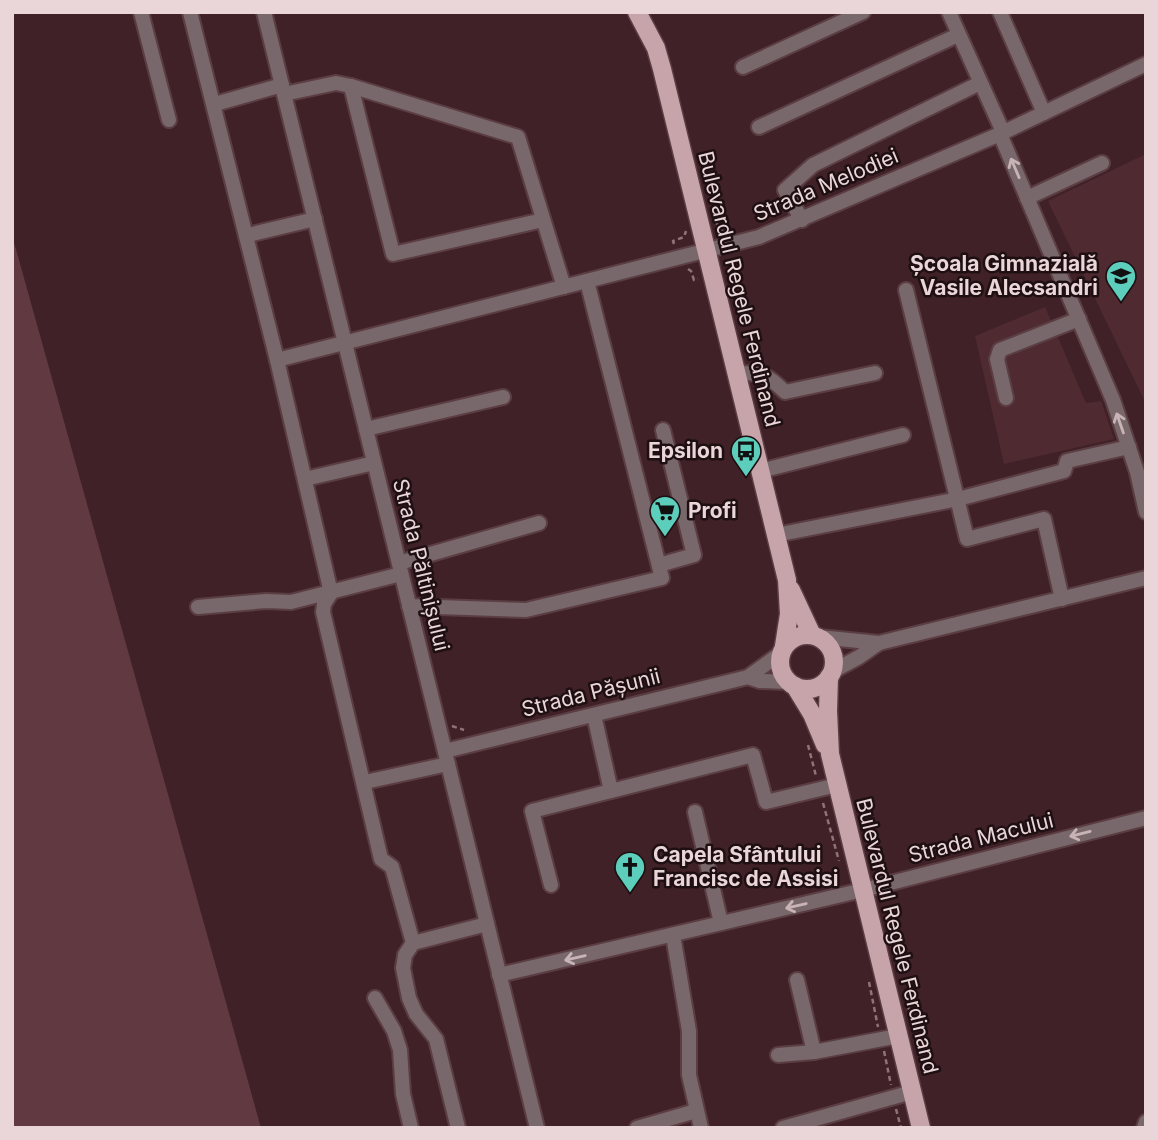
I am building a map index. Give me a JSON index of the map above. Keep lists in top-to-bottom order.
{
  "streets": {
    "main road": ["Bulevardul Regele Ferdinand"],
    "street": [
      "Strada Melodiei",
      "Strada Păltinișului",
      "Strada Pășunii",
      "Strada Macului"
    ]
  },
  "crossings": [
    ["Strada Melodiei", "Bulevardul Regele Ferdinand"],
    ["Strada Melodiei", "Strada Păltinișului"],
    ["Bulevardul Regele Ferdinand", "Strada Pășunii"],
    ["Bulevardul Regele Ferdinand", "Strada Macului"],
    ["Strada Păltinișului", "Strada Pășunii"],
    ["Strada Păltinișului", "Strada Macului"]
  ],
  "one_way": ["Strada Macului"],
  "places": {
    "school or university": ["Școala Gimnazială Vasile Alecsandri"],
    "bus stop": ["Epsilon"],
    "supermarket": ["Profi"],
    "church": ["Capela Sfântului Francisc de Assisi"]
  }
}
